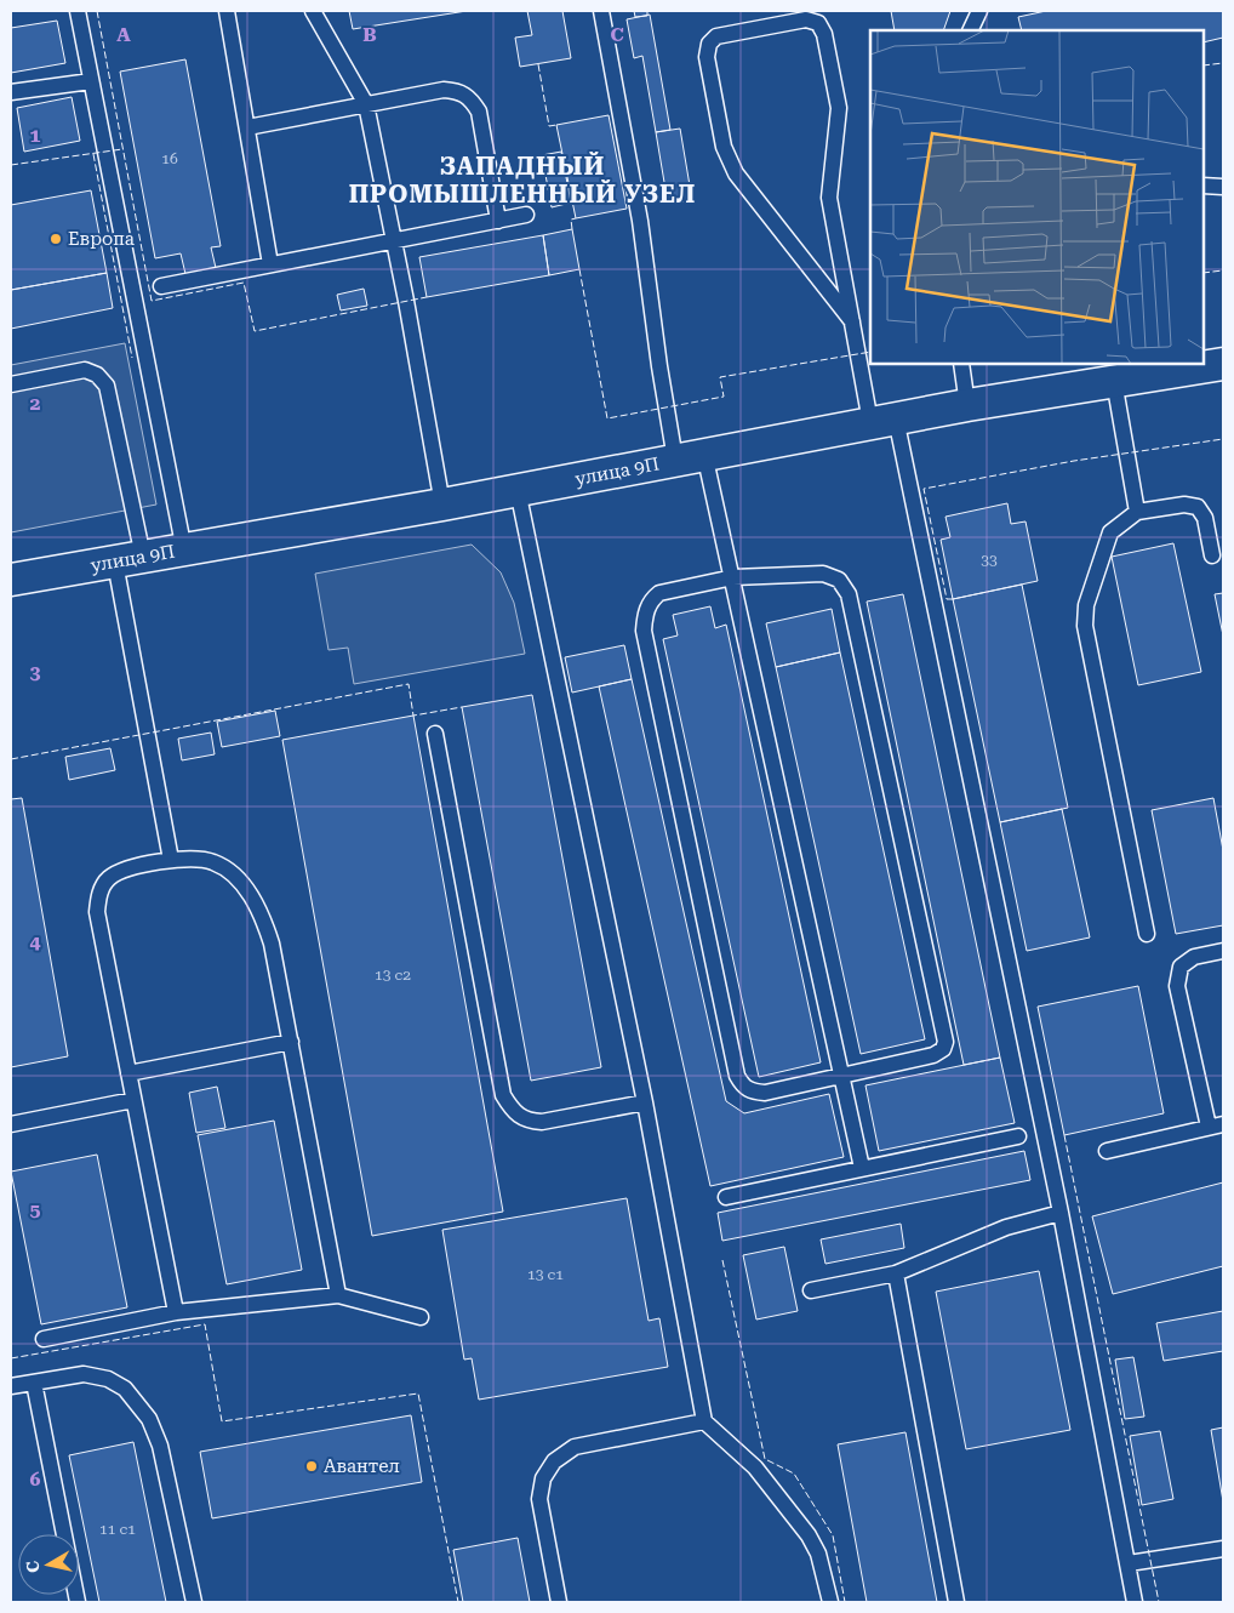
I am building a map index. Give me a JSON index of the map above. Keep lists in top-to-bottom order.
{
  "streets": {
    "street": ["улица 9П"]
  },
  "districts": ["ЗАПАДНЫЙ ПРОМЫШЛЕННЫЙ УЗЕЛ"],
  "places": ["Европа", "Авантел"],
  "house_numbers": [
    "16",
    "33",
    "13 с2",
    "13 с1",
    "11 с1"
  ],
  "north": "left",
  "grid": {
    "columns": ["A", "B", "C"],
    "rows": [
      "1",
      "2",
      "3",
      "4",
      "5",
      "6"
    ]
  }
}
